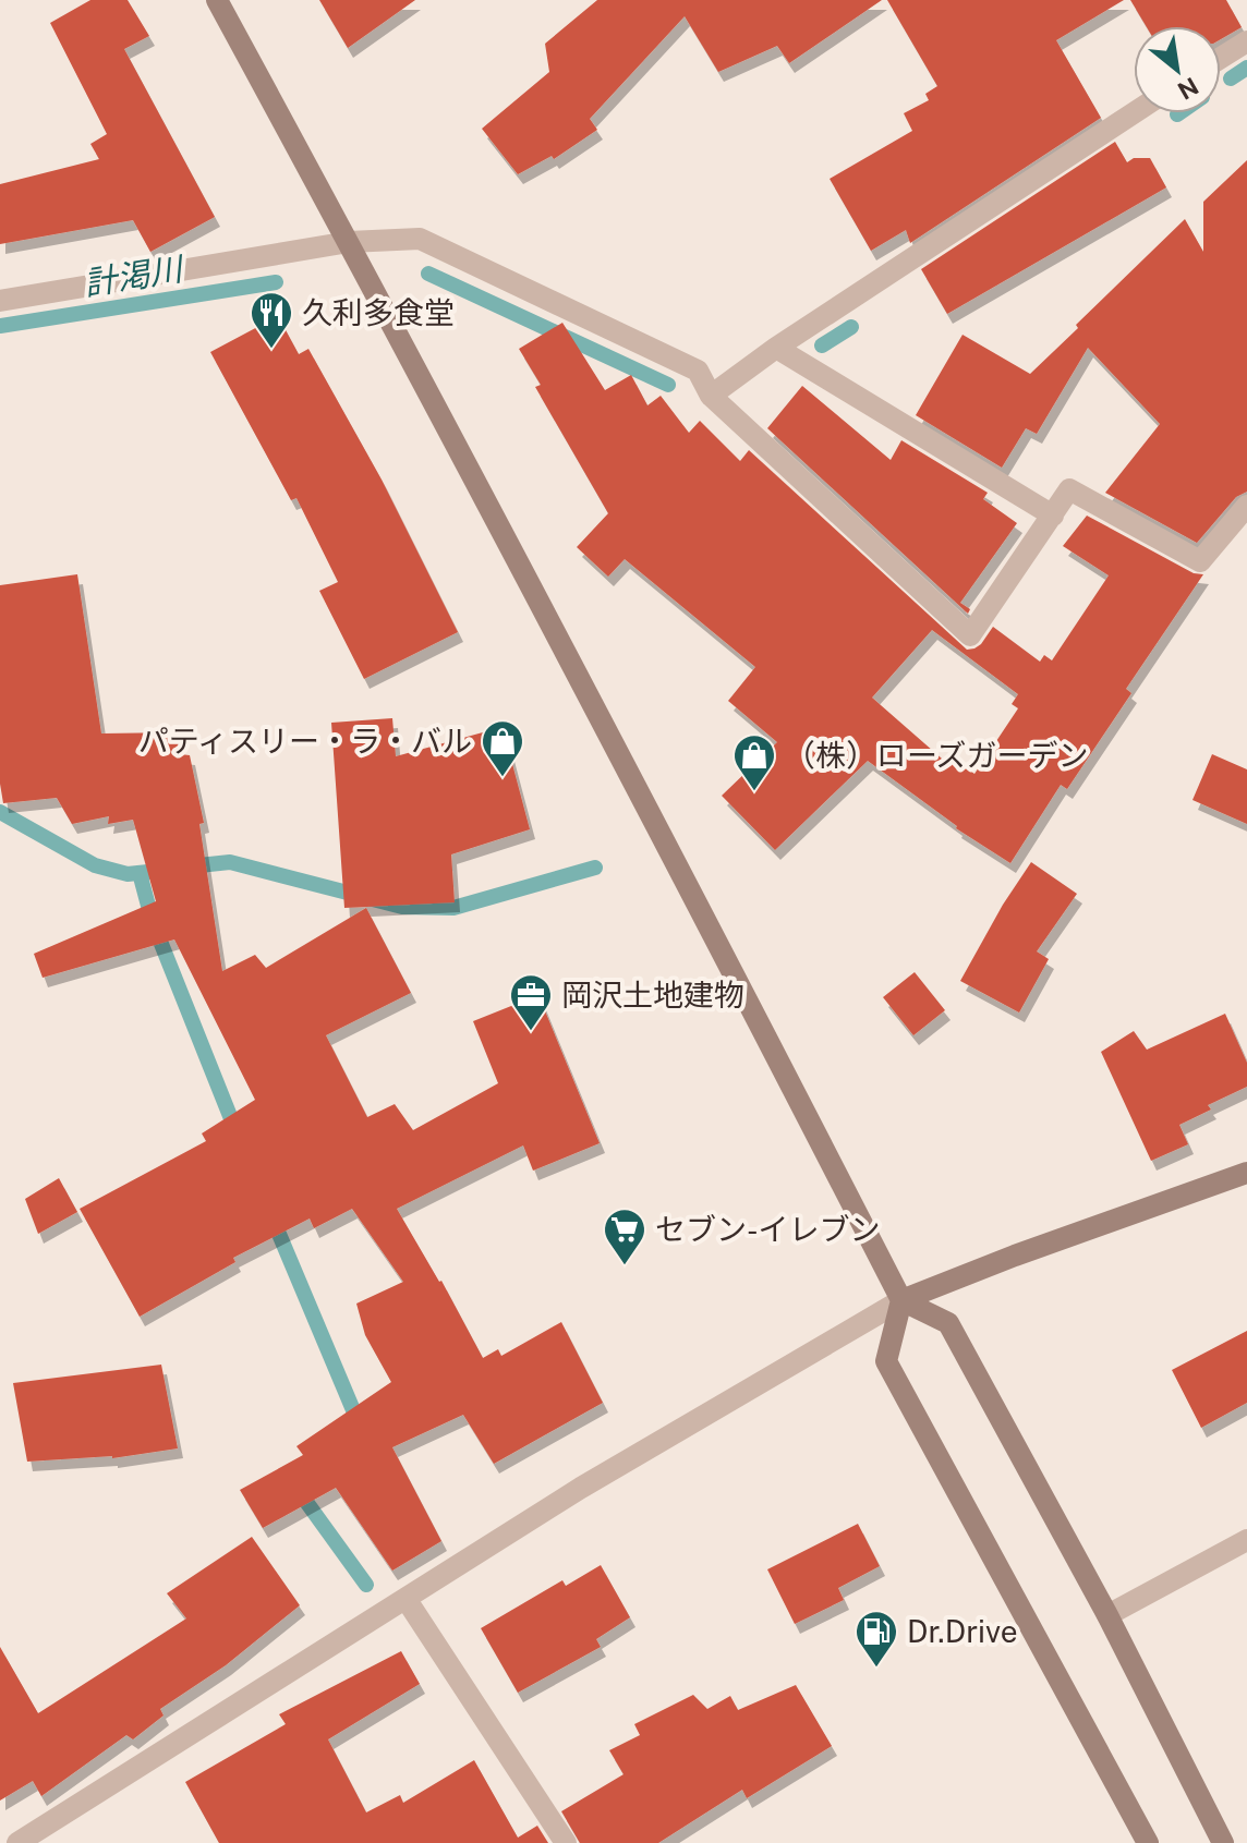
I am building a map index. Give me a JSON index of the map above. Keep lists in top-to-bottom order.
{
  "water": ["計渇川"],
  "places": {
    "restaurant": ["久利多食堂"],
    "shop": ["パティスリー・ラ・バル", "（株）ローズガーデン"],
    "office": ["岡沢土地建物"],
    "supermarket": ["セブン-イレブン"],
    "fuel station": ["Dr.Drive"]
  },
  "north": "bottom right"
}
